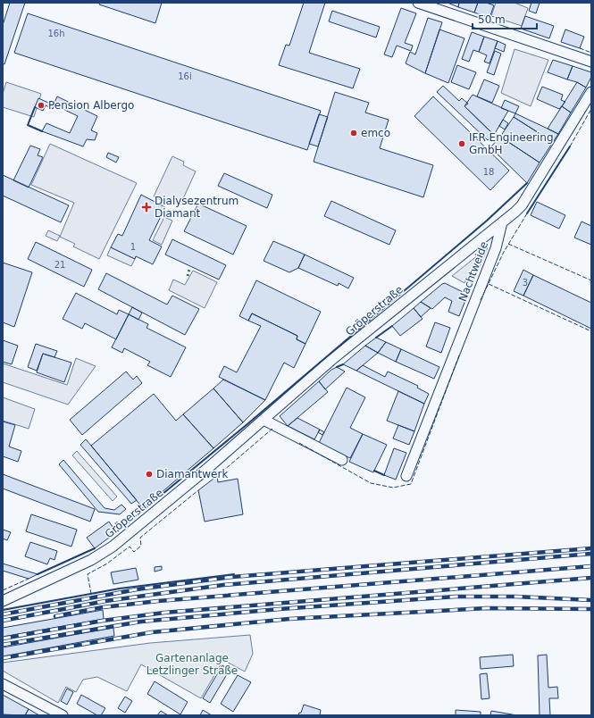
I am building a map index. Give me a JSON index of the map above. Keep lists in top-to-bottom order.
{
  "streets": {
    "street": ["Nachtweide", "Gröperstraße"]
  },
  "crossings": [
    ["Nachtweide", "Gröperstraße"]
  ],
  "parks": ["Gartenanlage Letzlinger Straße"],
  "places": {
    "other": [
      "Pension Albergo",
      "emco",
      "IFR Engineering GmbH",
      "Diamantwerk"
    ],
    "health": ["Dialysezentrum Diamant"]
  },
  "house_numbers": [
    "16h",
    "16i",
    "18",
    "1",
    "21",
    "3"
  ],
  "scale_bar": "50 m"
}
